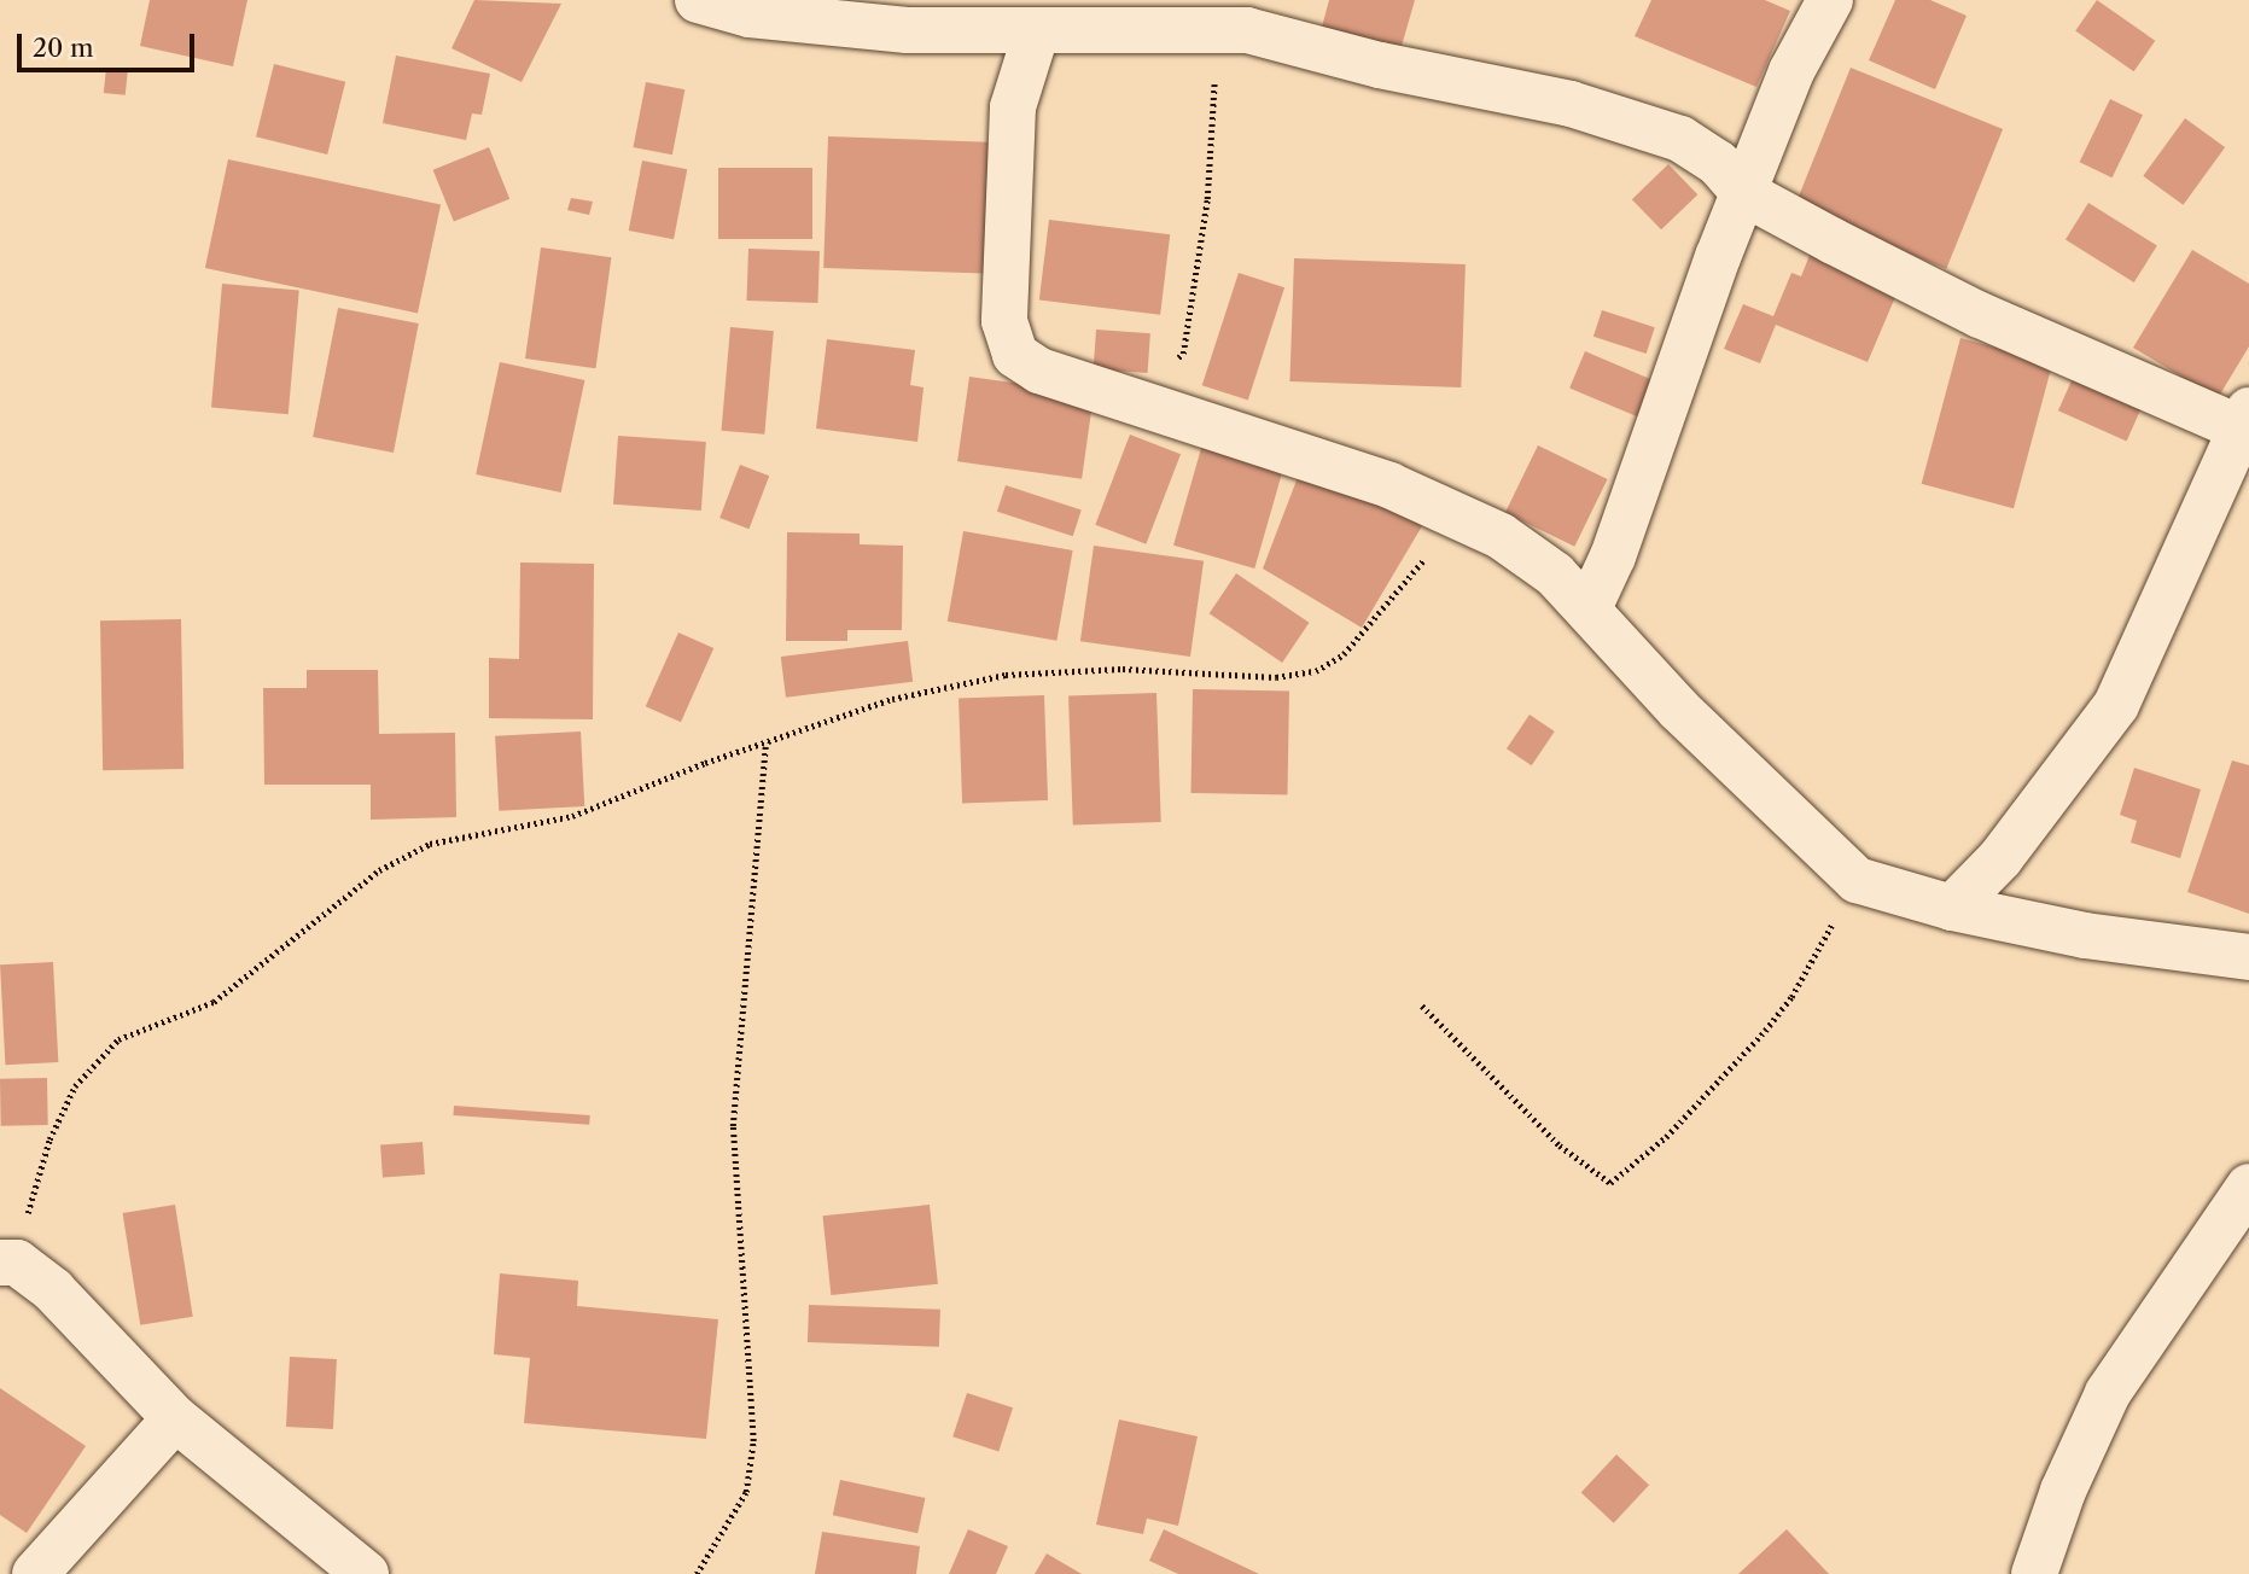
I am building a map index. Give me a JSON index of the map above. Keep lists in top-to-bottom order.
{
  "scale_bar": "20 m"
}
